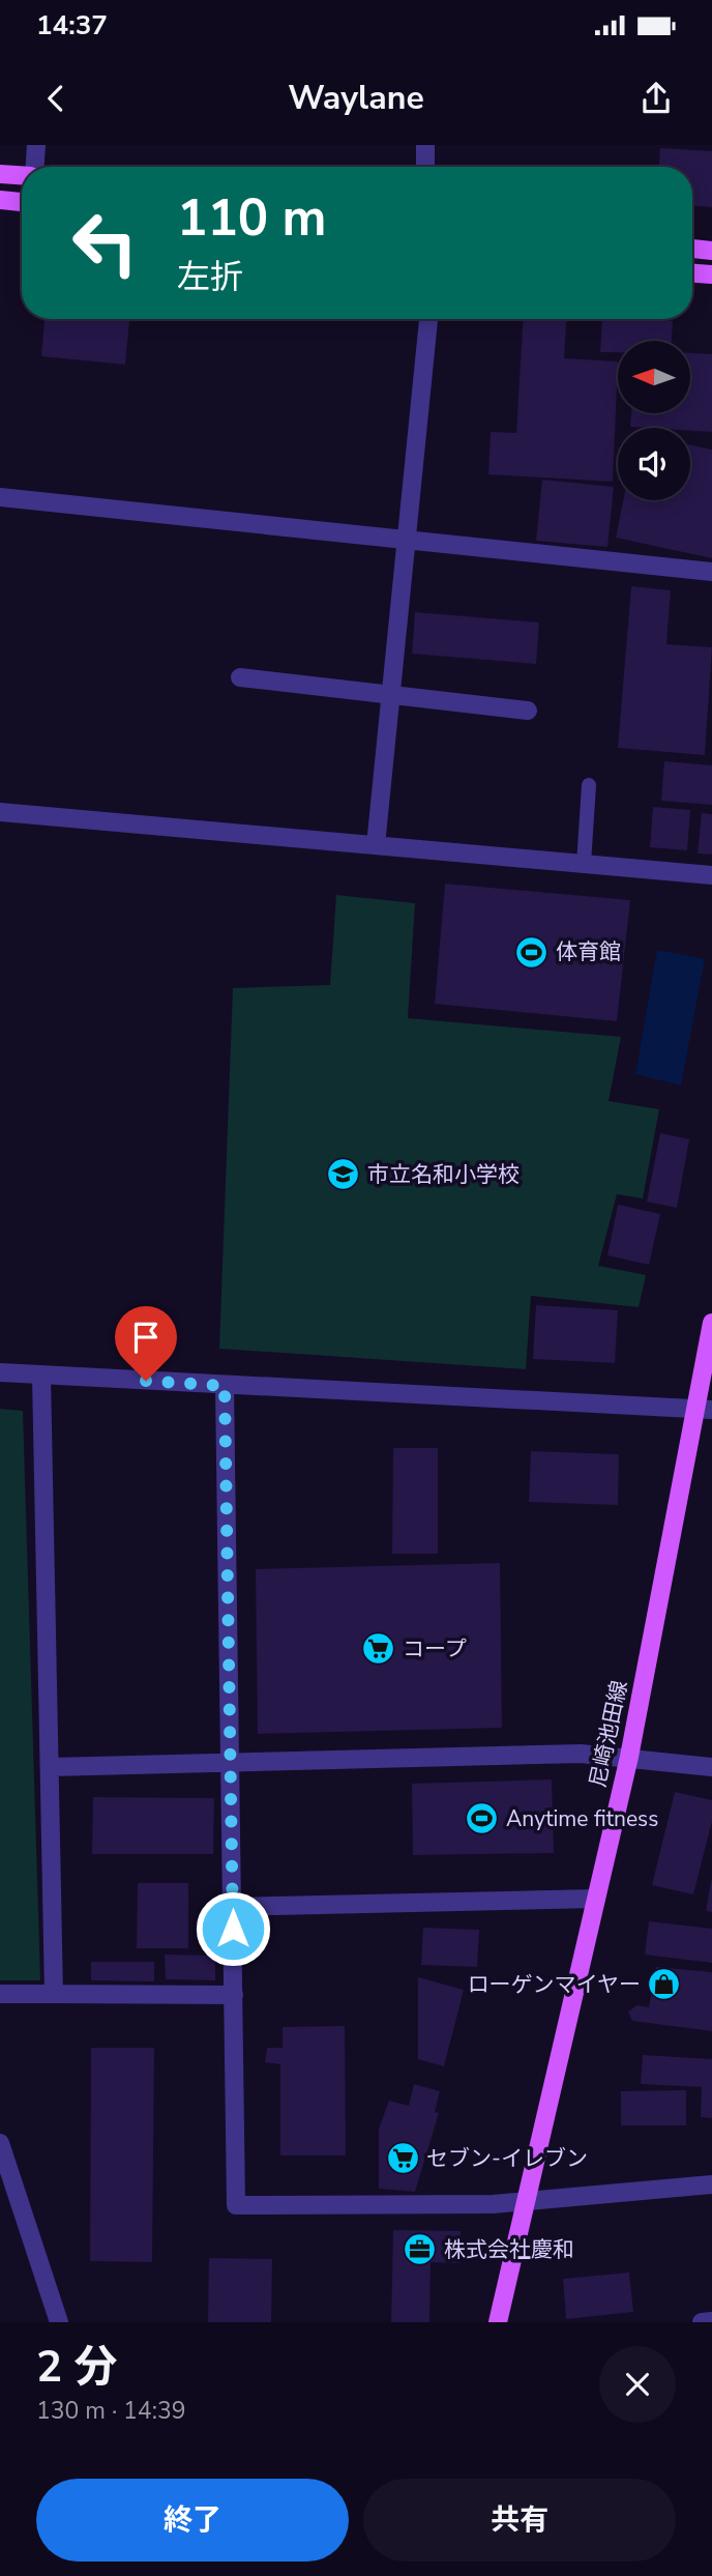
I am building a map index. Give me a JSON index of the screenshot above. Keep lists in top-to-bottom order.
{
  "streets": {
    "main road": ["尼崎池田線"]
  },
  "places": {
    "sports": ["体育館", "Anytime fitness"],
    "school or university": ["市立名和小学校"],
    "supermarket": ["コープ", "セブン-イレブン"],
    "shop": ["ローゲンマイヤー"],
    "office": ["株式会社慶和"]
  },
  "north": "left",
  "page": {
    "status": "14:37",
    "header": "Waylane",
    "turn": ["110 m", "左折"],
    "heading": ["2 分", "130 m · 14:39"],
    "buttons": ["終了", "共有"]
  }
}
